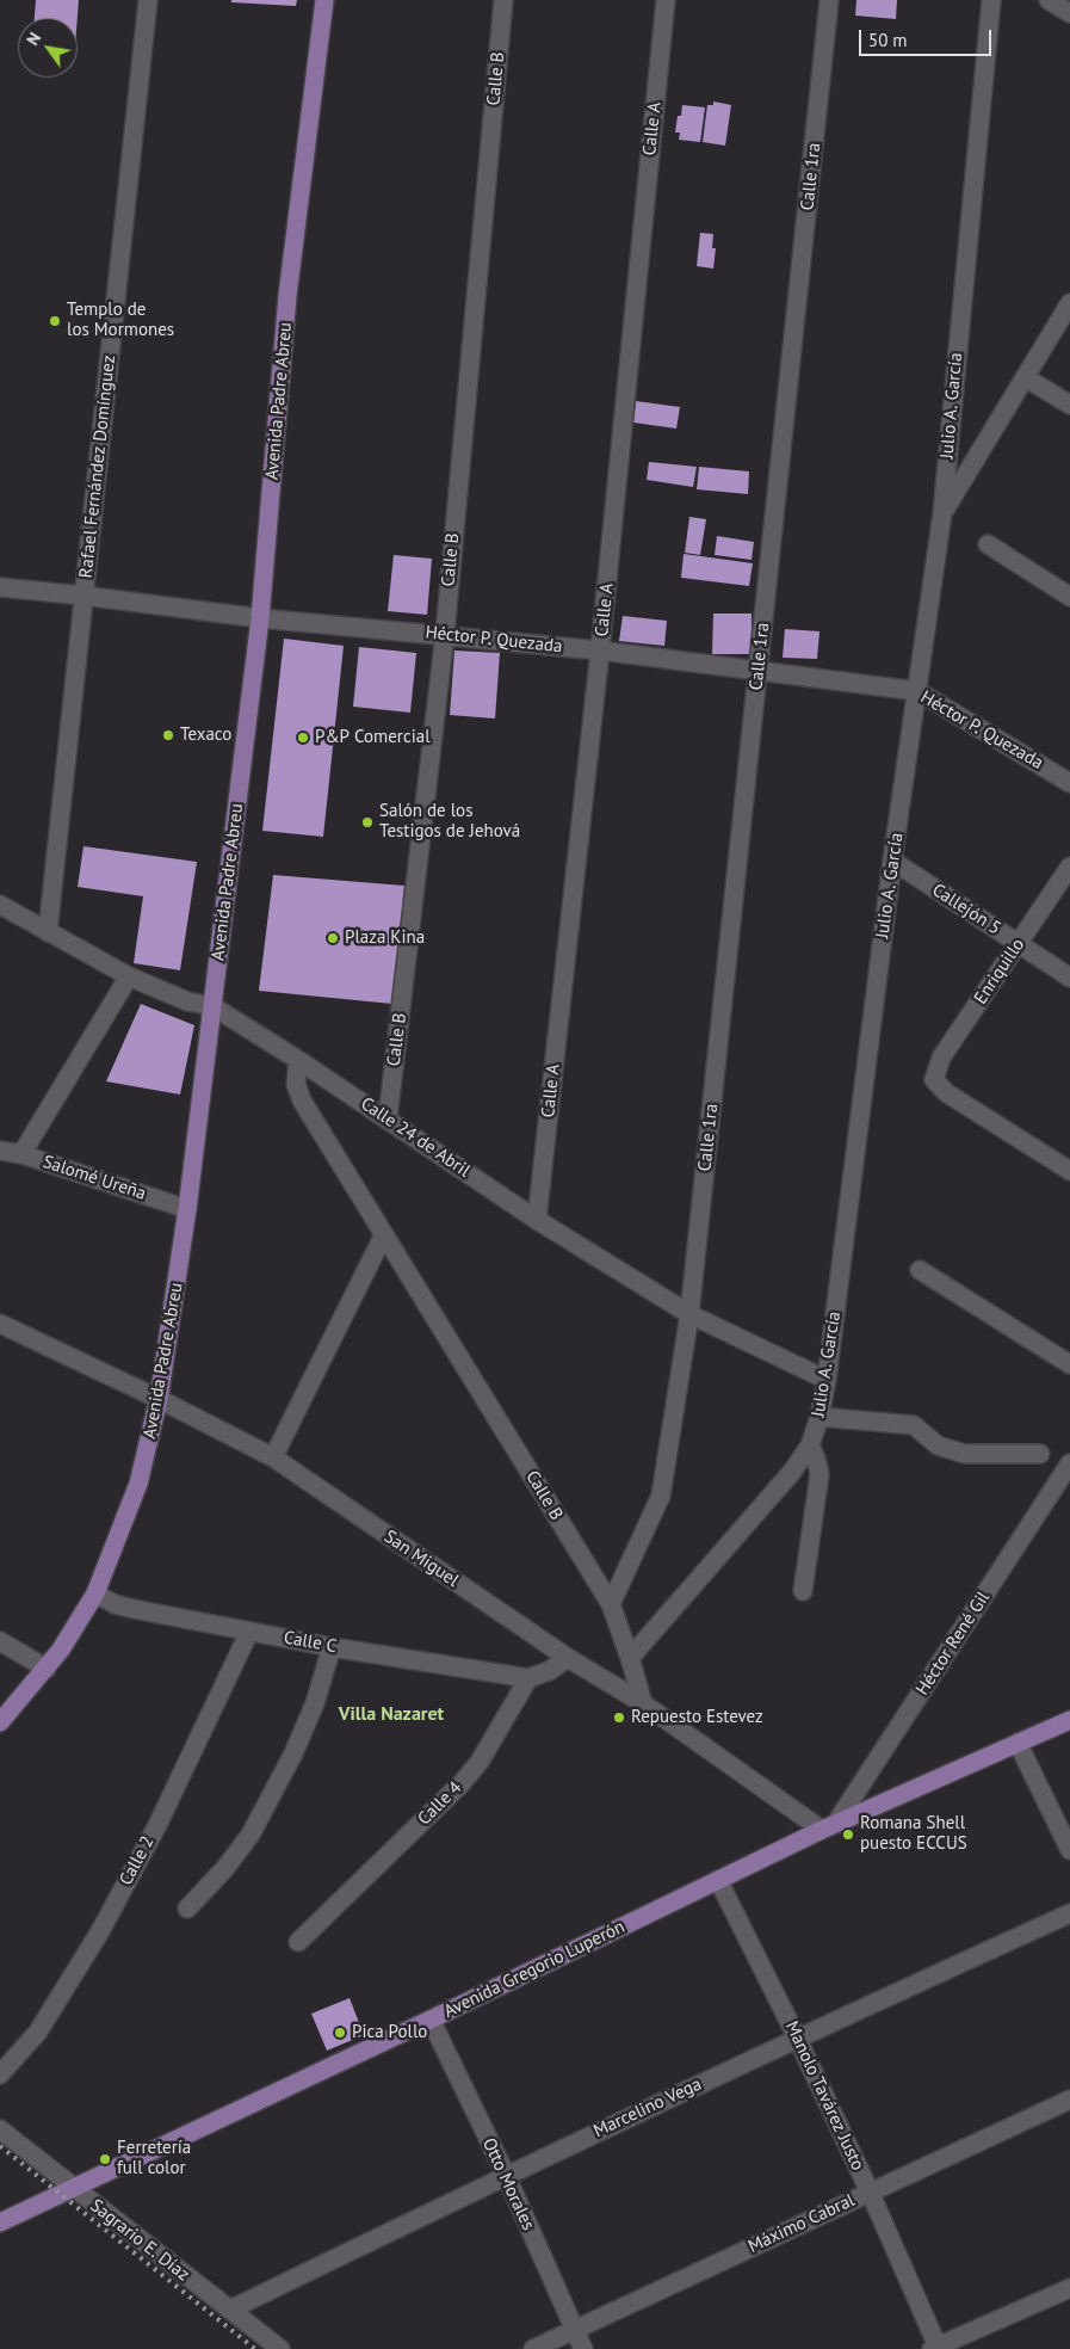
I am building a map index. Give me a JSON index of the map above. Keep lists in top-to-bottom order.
{
  "streets": {
    "main road": ["Avenida Padre Abreu", "Avenida Gregorio Luperón"],
    "street": [
      "Calle B",
      "Calle A",
      "Calle 1ra",
      "Julio A. García",
      "Rafael Fernández Domínguez",
      "Héctor P. Quezada",
      "Callejón 5",
      "Enriquillo",
      "Calle 24 de Abril",
      "Salomé Ureña",
      "San Miguel",
      "Calle C",
      "Héctor René Gil",
      "Calle 4",
      "Calle 2",
      "Manolo Tavárez Justo",
      "Marcelino Vega",
      "Otto Morales",
      "Máximo Cabral",
      "Sagrario E. Díaz"
    ]
  },
  "crossings": [
    ["Calle B", "Calle 1ra"],
    ["Calle B", "Julio A. García"],
    ["Calle B", "Héctor P. Quezada"],
    ["Calle B", "Calle 24 de Abril"],
    ["Calle A", "Héctor P. Quezada"],
    ["Calle A", "Calle 24 de Abril"],
    ["Calle 1ra", "Héctor P. Quezada"],
    ["Calle 1ra", "Calle 24 de Abril"],
    ["Avenida Padre Abreu", "Héctor P. Quezada"],
    ["Avenida Padre Abreu", "Calle 24 de Abril"],
    ["Avenida Padre Abreu", "Salomé Ureña"],
    ["Avenida Padre Abreu", "San Miguel"],
    ["Avenida Padre Abreu", "Calle C"],
    ["Julio A. García", "Héctor P. Quezada"],
    ["Julio A. García", "Callejón 5"],
    ["Julio A. García", "Calle 24 de Abril"],
    ["Rafael Fernández Domínguez", "Héctor P. Quezada"],
    ["Rafael Fernández Domínguez", "Calle 24 de Abril"],
    ["Callejón 5", "Enriquillo"],
    ["San Miguel", "Héctor René Gil"],
    ["San Miguel", "Avenida Gregorio Luperón"],
    ["Calle C", "Calle 4"],
    ["Calle C", "Calle 2"],
    ["Héctor René Gil", "Avenida Gregorio Luperón"],
    ["Avenida Gregorio Luperón", "Manolo Tavárez Justo"],
    ["Avenida Gregorio Luperón", "Otto Morales"],
    ["Avenida Gregorio Luperón", "Sagrario E. Díaz"],
    ["Manolo Tavárez Justo", "Marcelino Vega"],
    ["Manolo Tavárez Justo", "Máximo Cabral"],
    ["Marcelino Vega", "Otto Morales"],
    ["Marcelino Vega", "Sagrario E. Díaz"],
    ["Otto Morales", "Máximo Cabral"]
  ],
  "districts": ["Villa Nazaret"],
  "places": [
    "Templo de los Mormones",
    "Texaco",
    "P&P Comercial",
    "Salón de los Testigos de Jehová",
    "Plaza Kina",
    "Repuesto Estevez",
    "Romana Shell puesto ECCUS",
    "Pica Pollo",
    "Ferretería full color"
  ],
  "scale_bar": "50 m",
  "north": "top left"
}
